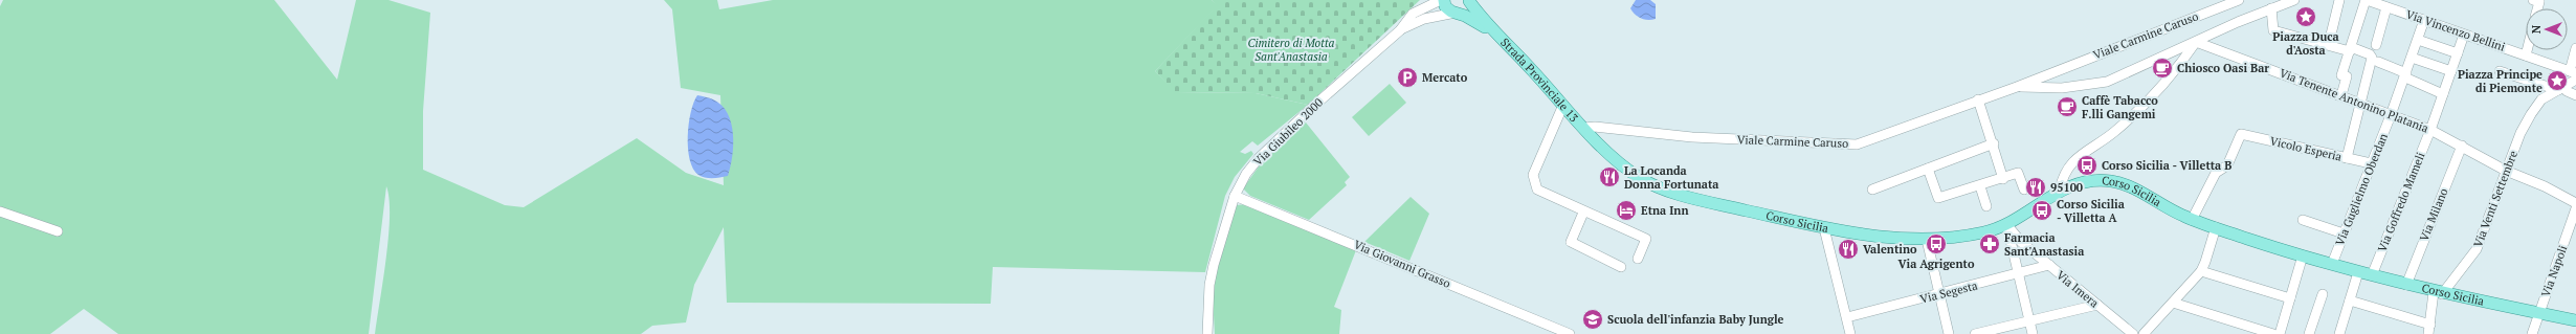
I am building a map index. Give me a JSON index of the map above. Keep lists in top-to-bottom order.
{
  "streets": {
    "main road": ["Strada Provinciale 13", "Corso Sicilia"],
    "street": [
      "Via Vincenzo Bellini",
      "Viale Carmine Caruso",
      "Via Tenente Antonino Platania",
      "Via Giubileo 2000",
      "Vicolo Esperia",
      "Via Guglielmo Oberdan",
      "Via Venti Settembre",
      "Via Goffredo Mameli",
      "Via Milano",
      "Via Giovanni Grasso",
      "Via Napoli",
      "Via Imera",
      "Via Segesta"
    ]
  },
  "crossings": [
    ["Via Vincenzo Bellini", "Via Guglielmo Oberdan"],
    ["Via Vincenzo Bellini", "Via Goffredo Mameli"],
    ["Viale Carmine Caruso", "Strada Provinciale 13"],
    ["Viale Carmine Caruso", "Via Tenente Antonino Platania"],
    ["Viale Carmine Caruso", "Corso Sicilia"],
    ["Strada Provinciale 13", "Corso Sicilia"],
    ["Via Tenente Antonino Platania", "Via Guglielmo Oberdan"],
    ["Via Tenente Antonino Platania", "Via Venti Settembre"],
    ["Via Tenente Antonino Platania", "Via Goffredo Mameli"],
    ["Via Tenente Antonino Platania", "Via Milano"],
    ["Via Giubileo 2000", "Via Giovanni Grasso"],
    ["Vicolo Esperia", "Via Guglielmo Oberdan"],
    ["Vicolo Esperia", "Corso Sicilia"],
    ["Via Guglielmo Oberdan", "Corso Sicilia"],
    ["Corso Sicilia", "Via Venti Settembre"],
    ["Corso Sicilia", "Via Goffredo Mameli"],
    ["Corso Sicilia", "Via Milano"],
    ["Corso Sicilia", "Via Napoli"],
    ["Corso Sicilia", "Via Imera"],
    ["Via Imera", "Via Segesta"]
  ],
  "parks": ["Cimitero di Motta Sant'Anastasia"],
  "places": {
    "place": ["Piazza Duca d'Aosta", "Piazza Principe di Piemonte"],
    "cafe": ["Chiosco Oasi Bar", "Caffè Tabacco F.lli Gangemi"],
    "parking": ["Mercato"],
    "bus stop": ["Corso Sicilia - Villetta B", "Corso Sicilia - Villetta A", "Via Agrigento"],
    "restaurant": ["La Locanda Donna Fortunata", "95100", "Valentino"],
    "hotel": ["Etna Inn"],
    "pharmacy": ["Farmacia Sant'Anastasia"],
    "school or university": ["Scuola dell'infanzia Baby Jungle"]
  },
  "north": "left"
}
